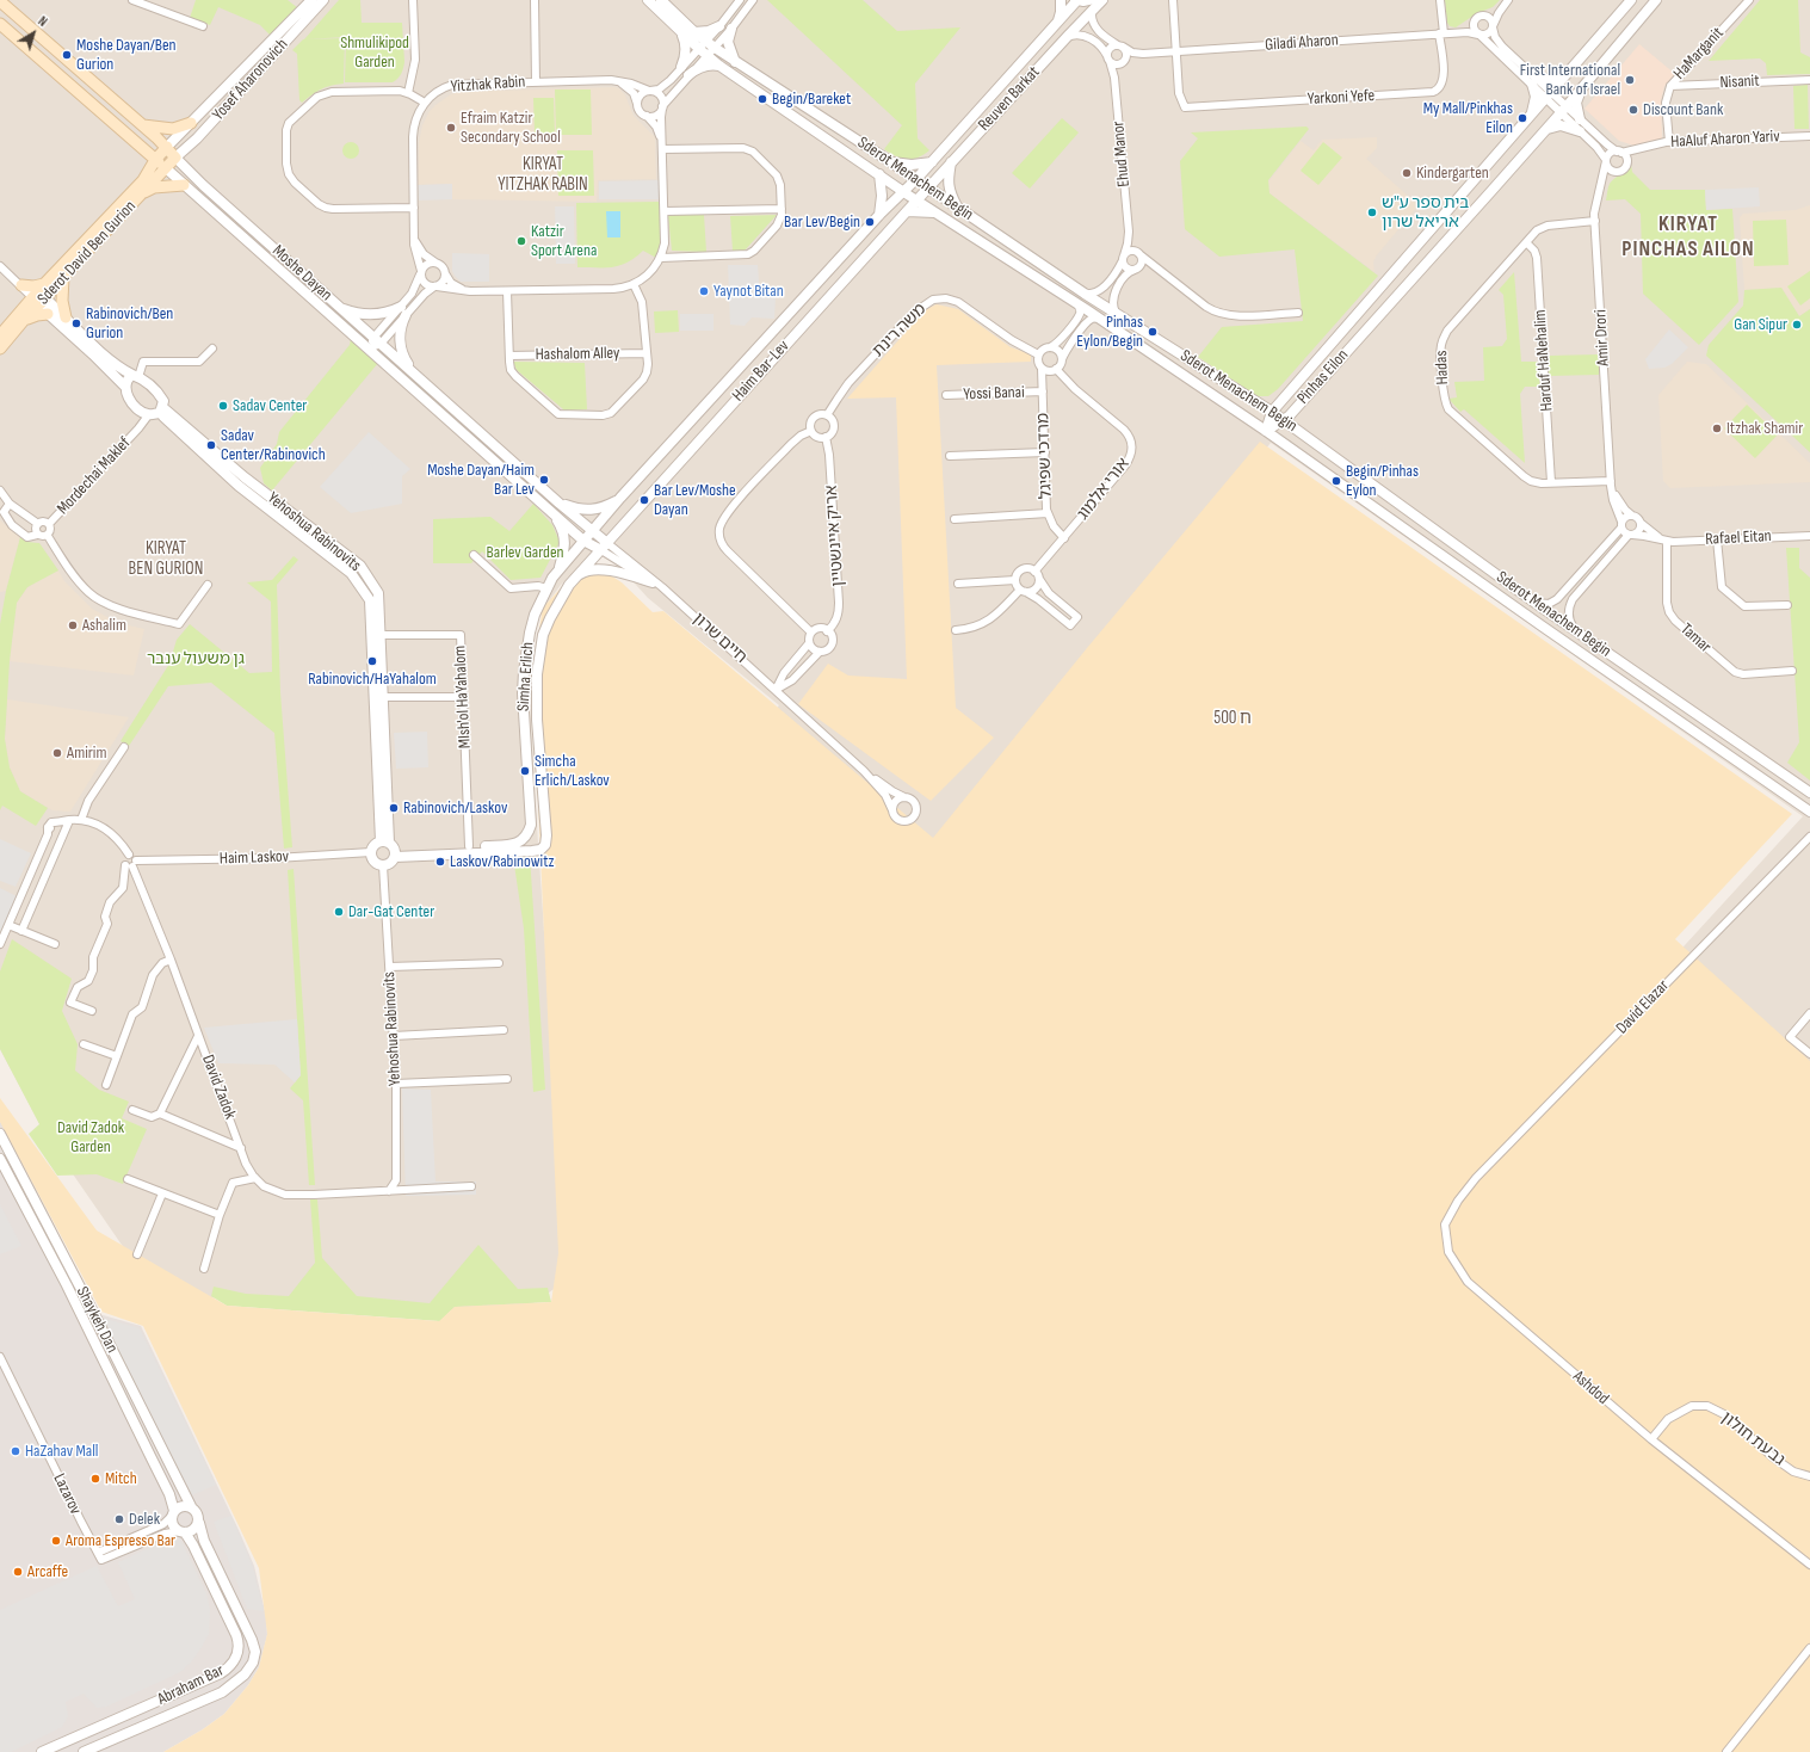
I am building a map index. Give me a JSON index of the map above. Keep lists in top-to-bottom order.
{
  "streets": {
    "main road": ["Sderot David Ben Gurion", "Moshe Dayan"],
    "street": [
      "Giladi Aharon",
      "HaMarganit",
      "Yosef Aharonovich",
      "Nisanit",
      "Yitzhak Rabin",
      "Yarkoni Yefe",
      "Reuven Barkat",
      "HaAluf Aharon Yariv",
      "Ehud Manor",
      "Sderot Menachem Begin",
      "משה רינת",
      "Amir Drori",
      "Hashalom Alley",
      "Harduf HaNehalim",
      "Hadas",
      "Haim Bar-Lev",
      "Pinhas Eilon",
      "Yossi Banai",
      "מרדכי שפיגל",
      "Mordechai Maklef",
      "אורי אלמוג",
      "Yehoshua Rabinovits",
      "אריק איינשטיין",
      "Rafael Eitan",
      "חיים שרון",
      "Tamar",
      "Simha Erlich",
      "MIsh'ol HaYahalom",
      "Haim Laskov",
      "David Elazar",
      "David Zadok",
      "Shaykeh Dan",
      "Ashdod",
      "גבעת חולון",
      "Lazarov",
      "Abraham Bar"
    ]
  },
  "crossings": [
    ["Giladi Aharon", "Yarkoni Yefe"],
    ["Giladi Aharon", "Reuven Barkat"],
    ["Giladi Aharon", "Ehud Manor"],
    ["HaMarganit", "Nisanit"],
    ["HaMarganit", "HaAluf Aharon Yariv"],
    ["Yosef Aharonovich", "Sderot David Ben Gurion"],
    ["Yosef Aharonovich", "Moshe Dayan"],
    ["Reuven Barkat", "Sderot Menachem Begin"],
    ["Reuven Barkat", "Haim Bar-Lev"],
    ["HaAluf Aharon Yariv", "Amir Drori"],
    ["Ehud Manor", "Sderot Menachem Begin"],
    ["Sderot Menachem Begin", "Haim Bar-Lev"],
    ["Sderot Menachem Begin", "Pinhas Eilon"],
    ["Sderot David Ben Gurion", "Moshe Dayan"],
    ["Moshe Dayan", "Haim Bar-Lev"],
    ["Moshe Dayan", "חיים שרון"],
    ["Moshe Dayan", "Simha Erlich"],
    ["משה רינת", "מרדכי שפיגל"],
    ["משה רינת", "אורי אלמוג"],
    ["משה רינת", "אריק איינשטיין"],
    ["Amir Drori", "Hadas"],
    ["Amir Drori", "Rafael Eitan"],
    ["Harduf HaNehalim", "Hadas"],
    ["Haim Bar-Lev", "חיים שרון"],
    ["Haim Bar-Lev", "Simha Erlich"],
    ["Yossi Banai", "מרדכי שפיגל"],
    ["מרדכי שפיגל", "אורי אלמוג"],
    ["Yehoshua Rabinovits", "Simha Erlich"],
    ["Yehoshua Rabinovits", "MIsh'ol HaYahalom"],
    ["Yehoshua Rabinovits", "Haim Laskov"],
    ["Yehoshua Rabinovits", "David Zadok"],
    ["Rafael Eitan", "Tamar"],
    ["חיים שרון", "Simha Erlich"],
    ["Simha Erlich", "MIsh'ol HaYahalom"],
    ["Simha Erlich", "Haim Laskov"],
    ["Haim Laskov", "David Zadok"],
    ["David Elazar", "Ashdod"],
    ["Shaykeh Dan", "Lazarov"],
    ["Shaykeh Dan", "Abraham Bar"],
    ["Ashdod", "גבעת חולון"],
    ["Lazarov", "Abraham Bar"]
  ],
  "districts": [
    "KIRYAT YITZHAK RABIN",
    "KIRYAT PINCHAS AILON",
    "KIRYAT BEN GURION",
    "ח 500"
  ],
  "parks": [
    "Shmulikipod Garden",
    "Barlev Garden",
    "גן משעול ענבר",
    "David Zadok Garden"
  ],
  "places": [
    "Moshe Dayan/Ben Gurion",
    "First International Bank of Israel",
    "Begin/Bareket",
    "Discount Bank",
    "My Mall/Pinkhas Eilon",
    "Efraim Katzir Secondary School",
    "Kindergarten",
    "בית ספר ע''ש אריאל שרון",
    "Bar Lev/Begin",
    "Katzir Sport Arena",
    "Yaynot Bitan",
    "Rabinovich/Ben Gurion",
    "Gan Sipur",
    "Pinhas Eylon/Begin",
    "Sadav Center",
    "Itzhak Shamir",
    "Sadav Center/Rabinovich",
    "Moshe Dayan/Haim Bar Lev",
    "Begin/Pinhas Eylon",
    "Bar Lev/Moshe Dayan",
    "Ashalim",
    "Rabinovich/HaYahalom",
    "Amirim",
    "Simcha Erlich/Laskov",
    "Rabinovich/Laskov",
    "Laskov/Rabinowitz",
    "Dar-Gat Center",
    "HaZahav Mall",
    "Mitch",
    "Delek",
    "Aroma Espresso Bar",
    "Arcaffe"
  ],
  "north": "top right"
}
